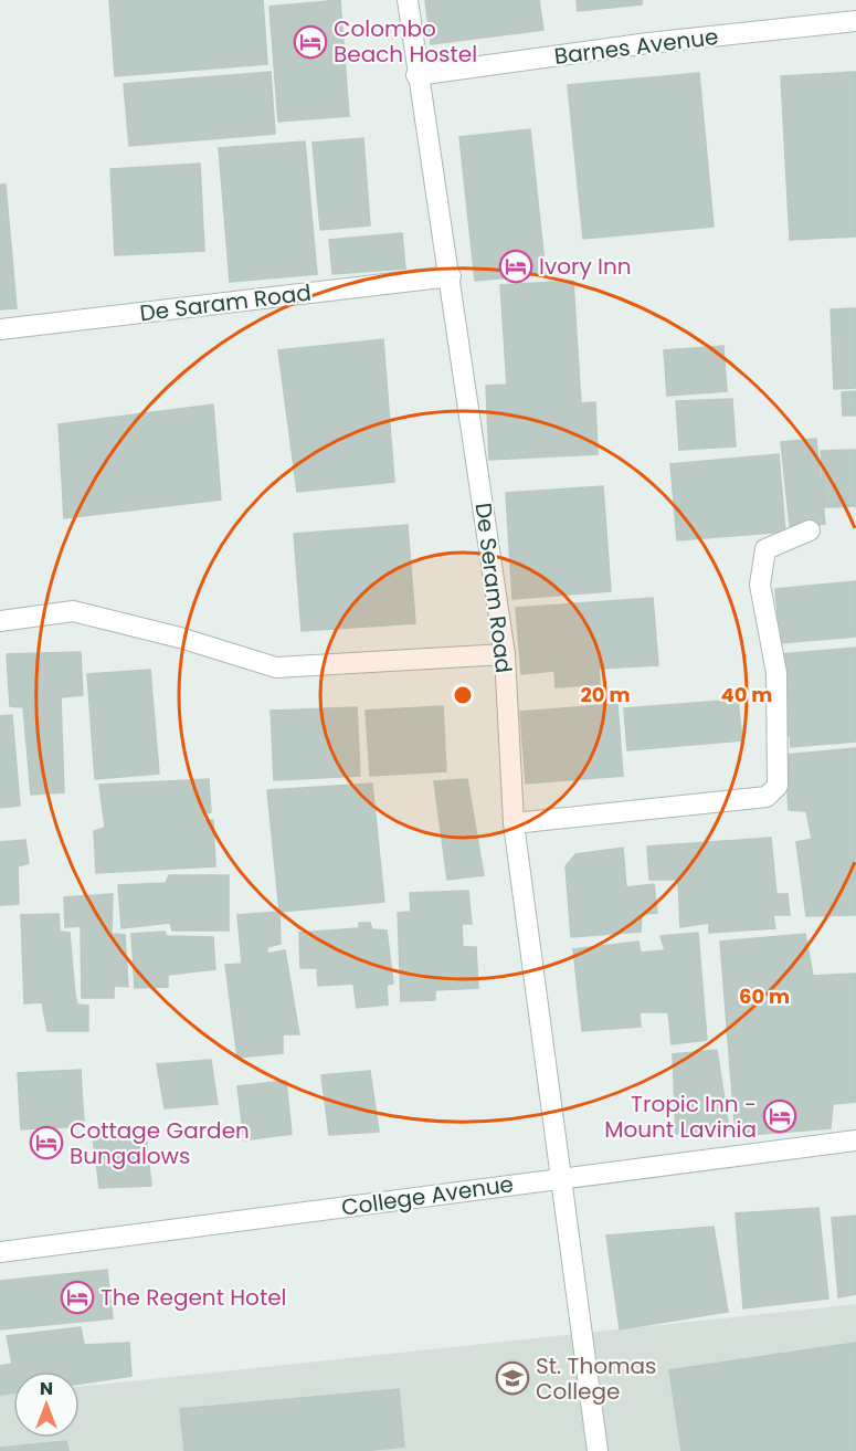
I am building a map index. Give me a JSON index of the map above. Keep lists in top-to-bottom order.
{
  "streets": {
    "street": [
      "Barnes Avenue",
      "De Saram Road",
      "De Seram Road",
      "College Avenue"
    ]
  },
  "crossings": [
    ["Barnes Avenue", "De Seram Road"],
    ["De Saram Road", "De Seram Road"],
    ["De Seram Road", "College Avenue"]
  ],
  "places": {
    "hotel": [
      "Colombo Beach Hostel",
      "Ivory Inn",
      "Tropic Inn - Mount Lavinia",
      "Cottage Garden Bungalows",
      "The Regent Hotel"
    ],
    "school or university": ["St. Thomas College"]
  },
  "north": "top",
  "rings": ["20 m", "40 m", "60 m"]
}
